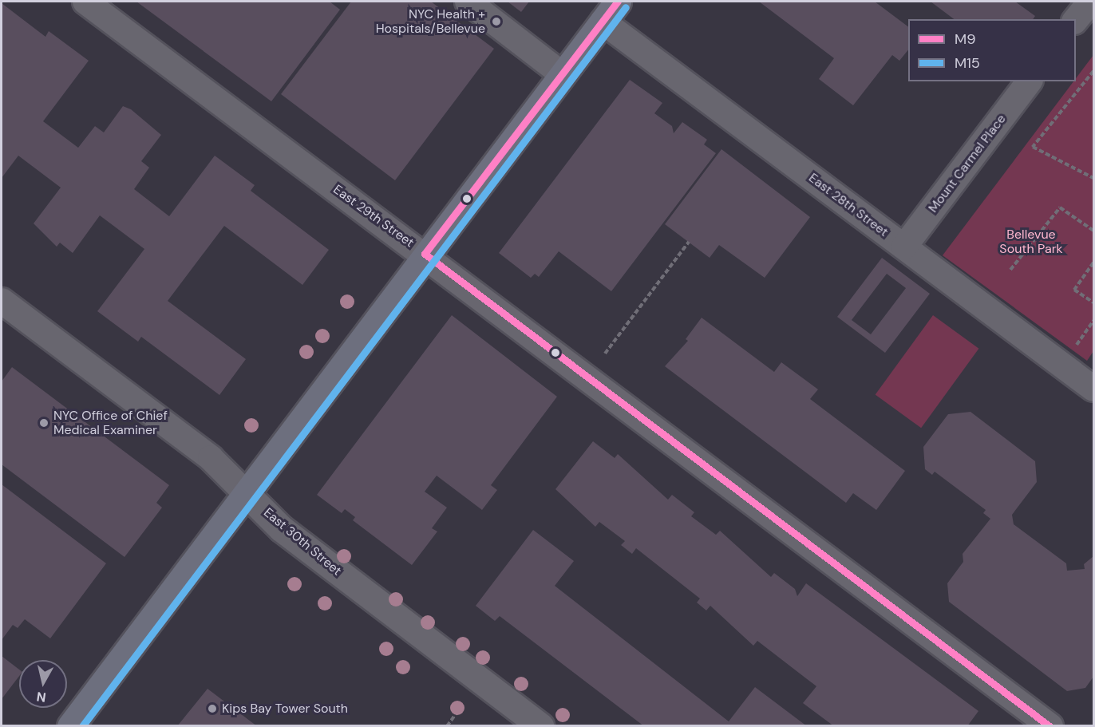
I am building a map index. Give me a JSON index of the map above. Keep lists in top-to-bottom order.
{
  "streets": {
    "main road": ["East 30th Street"],
    "street": ["Mount Carmel Place", "East 28th Street", "East 29th Street"]
  },
  "crossings": [
    ["Mount Carmel Place", "East 28th Street"]
  ],
  "parks": ["Bellevue South Park"],
  "places": ["NYC Health + Hospitals/Bellevue", "NYC Office of Chief Medical Examiner", "Kips Bay Tower South"],
  "lines": ["transit line M9", "transit line M15"],
  "legend": ["M9", "M15"],
  "north": "bottom"
}
